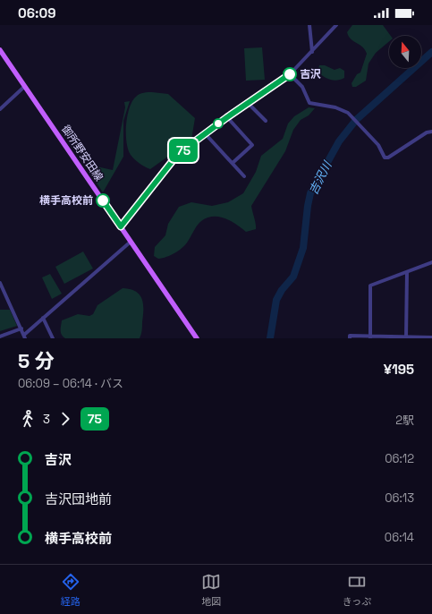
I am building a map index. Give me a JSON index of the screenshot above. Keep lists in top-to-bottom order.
{
  "streets": {
    "main road": ["御所野安田線"]
  },
  "water": ["吉沢川"],
  "places": ["吉沢", "横手高校前"],
  "lines": ["bus line 75"],
  "north": "top",
  "page": {
    "status": "06:09",
    "on_map": "75",
    "heading": ["5 分", "06:09 – 06:14 · バス", "¥195"],
    "legs": ["3", "75", "2駅"],
    "list": [
      {
        "name": "吉沢",
        "value": "06:12"
      },
      {
        "name": "吉沢団地前",
        "value": "06:13"
      },
      {
        "name": "横手高校前",
        "value": "06:14"
      }
    ],
    "tabs": ["経路", "地図", "きっぷ"]
  }
}
